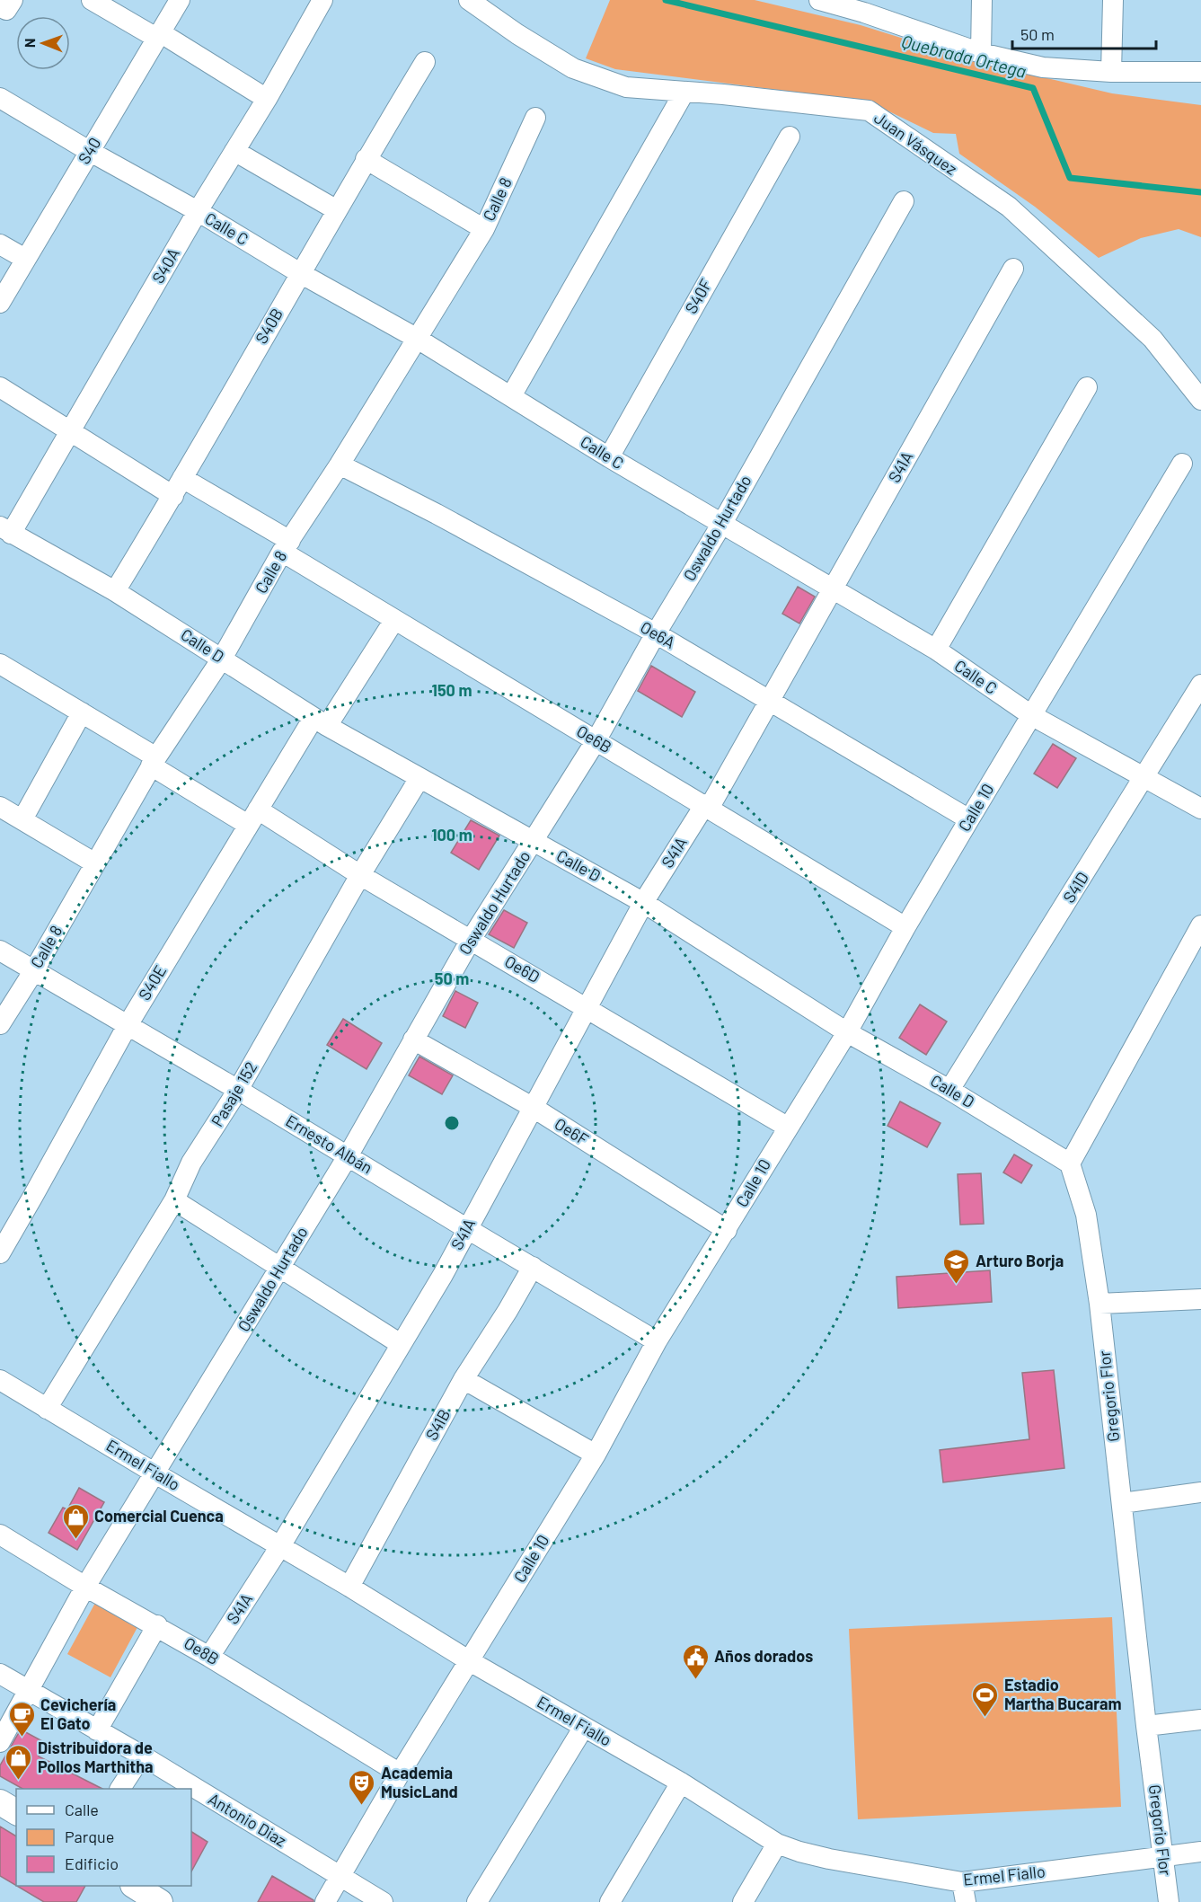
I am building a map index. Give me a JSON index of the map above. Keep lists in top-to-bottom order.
{
  "streets": {
    "street": [
      "Juan Vásquez",
      "S40",
      "Calle 8",
      "Calle C",
      "S40A",
      "S40F",
      "S40B",
      "S41A",
      "Oswaldo Hurtado",
      "Oe6A",
      "Calle D",
      "Oe6B",
      "Calle 10",
      "S41D",
      "Oe6D",
      "S40E",
      "Pasaje 152",
      "Oe6F",
      "Ernesto Albán",
      "Gregorio Flor",
      "S41B",
      "Ermel Fiallo",
      "Oe8B",
      "Antonio Diaz"
    ]
  },
  "crossings": [
    ["S40", "Calle C"],
    ["Calle 8", "Calle C"],
    ["Calle 8", "Oe6A"],
    ["Calle 8", "Calle D"],
    ["Calle 8", "Oe6B"],
    ["Calle 8", "Oe6D"],
    ["Calle 8", "Ernesto Albán"],
    ["Calle C", "S40A"],
    ["Calle C", "S40F"],
    ["Calle C", "S40B"],
    ["Calle C", "S41A"],
    ["Calle C", "Oswaldo Hurtado"],
    ["Calle C", "Calle 10"],
    ["Calle C", "S41D"],
    ["S40A", "Calle D"],
    ["S40A", "Oe6B"],
    ["S40B", "Calle D"],
    ["S40B", "Oe6B"],
    ["S41A", "Oe6A"],
    ["S41A", "Calle D"],
    ["S41A", "Oe6B"],
    ["S41A", "Oe6D"],
    ["S41A", "Oe6F"],
    ["S41A", "Ernesto Albán"],
    ["S41A", "Ermel Fiallo"],
    ["S41A", "Oe8B"],
    ["Oswaldo Hurtado", "Oe6A"],
    ["Oswaldo Hurtado", "Calle D"],
    ["Oswaldo Hurtado", "Oe6B"],
    ["Oswaldo Hurtado", "Oe6D"],
    ["Oswaldo Hurtado", "Oe6F"],
    ["Oswaldo Hurtado", "Ernesto Albán"],
    ["Oswaldo Hurtado", "Ermel Fiallo"],
    ["Oswaldo Hurtado", "Oe8B"],
    ["Oswaldo Hurtado", "Antonio Diaz"],
    ["Oe6A", "Calle 10"],
    ["Calle D", "Calle 10"],
    ["Calle D", "S41D"],
    ["Calle D", "S40E"],
    ["Calle D", "Pasaje 152"],
    ["Calle D", "Gregorio Flor"],
    ["Oe6B", "Calle 10"],
    ["Oe6B", "S40E"],
    ["Calle 10", "Oe6D"],
    ["Calle 10", "Oe6F"],
    ["Calle 10", "Ernesto Albán"],
    ["Calle 10", "Ermel Fiallo"],
    ["Calle 10", "Oe8B"],
    ["Calle 10", "Antonio Diaz"],
    ["Oe6D", "S40E"],
    ["Oe6D", "Pasaje 152"],
    ["S40E", "Ernesto Albán"],
    ["Pasaje 152", "Ernesto Albán"],
    ["Pasaje 152", "Ermel Fiallo"],
    ["Ernesto Albán", "S41B"],
    ["Gregorio Flor", "Ermel Fiallo"],
    ["S41B", "Ermel Fiallo"]
  ],
  "water": ["Quebrada Ortega"],
  "places": {
    "school or university": ["Arturo Borja"],
    "shop": ["Comercial Cuenca", "Distribuidora de Pollos Marthitha"],
    "public building": ["Años dorados"],
    "sports": ["Estadio Martha Bucaram"],
    "cafe": ["Cevichería El Gato"],
    "theatre": ["Academia MusicLand"]
  },
  "legend": ["Calle", "Parque", "Edificio"],
  "scale_bar": "50 m",
  "north": "left",
  "rings": ["150 m", "100 m", "50 m"]
}
